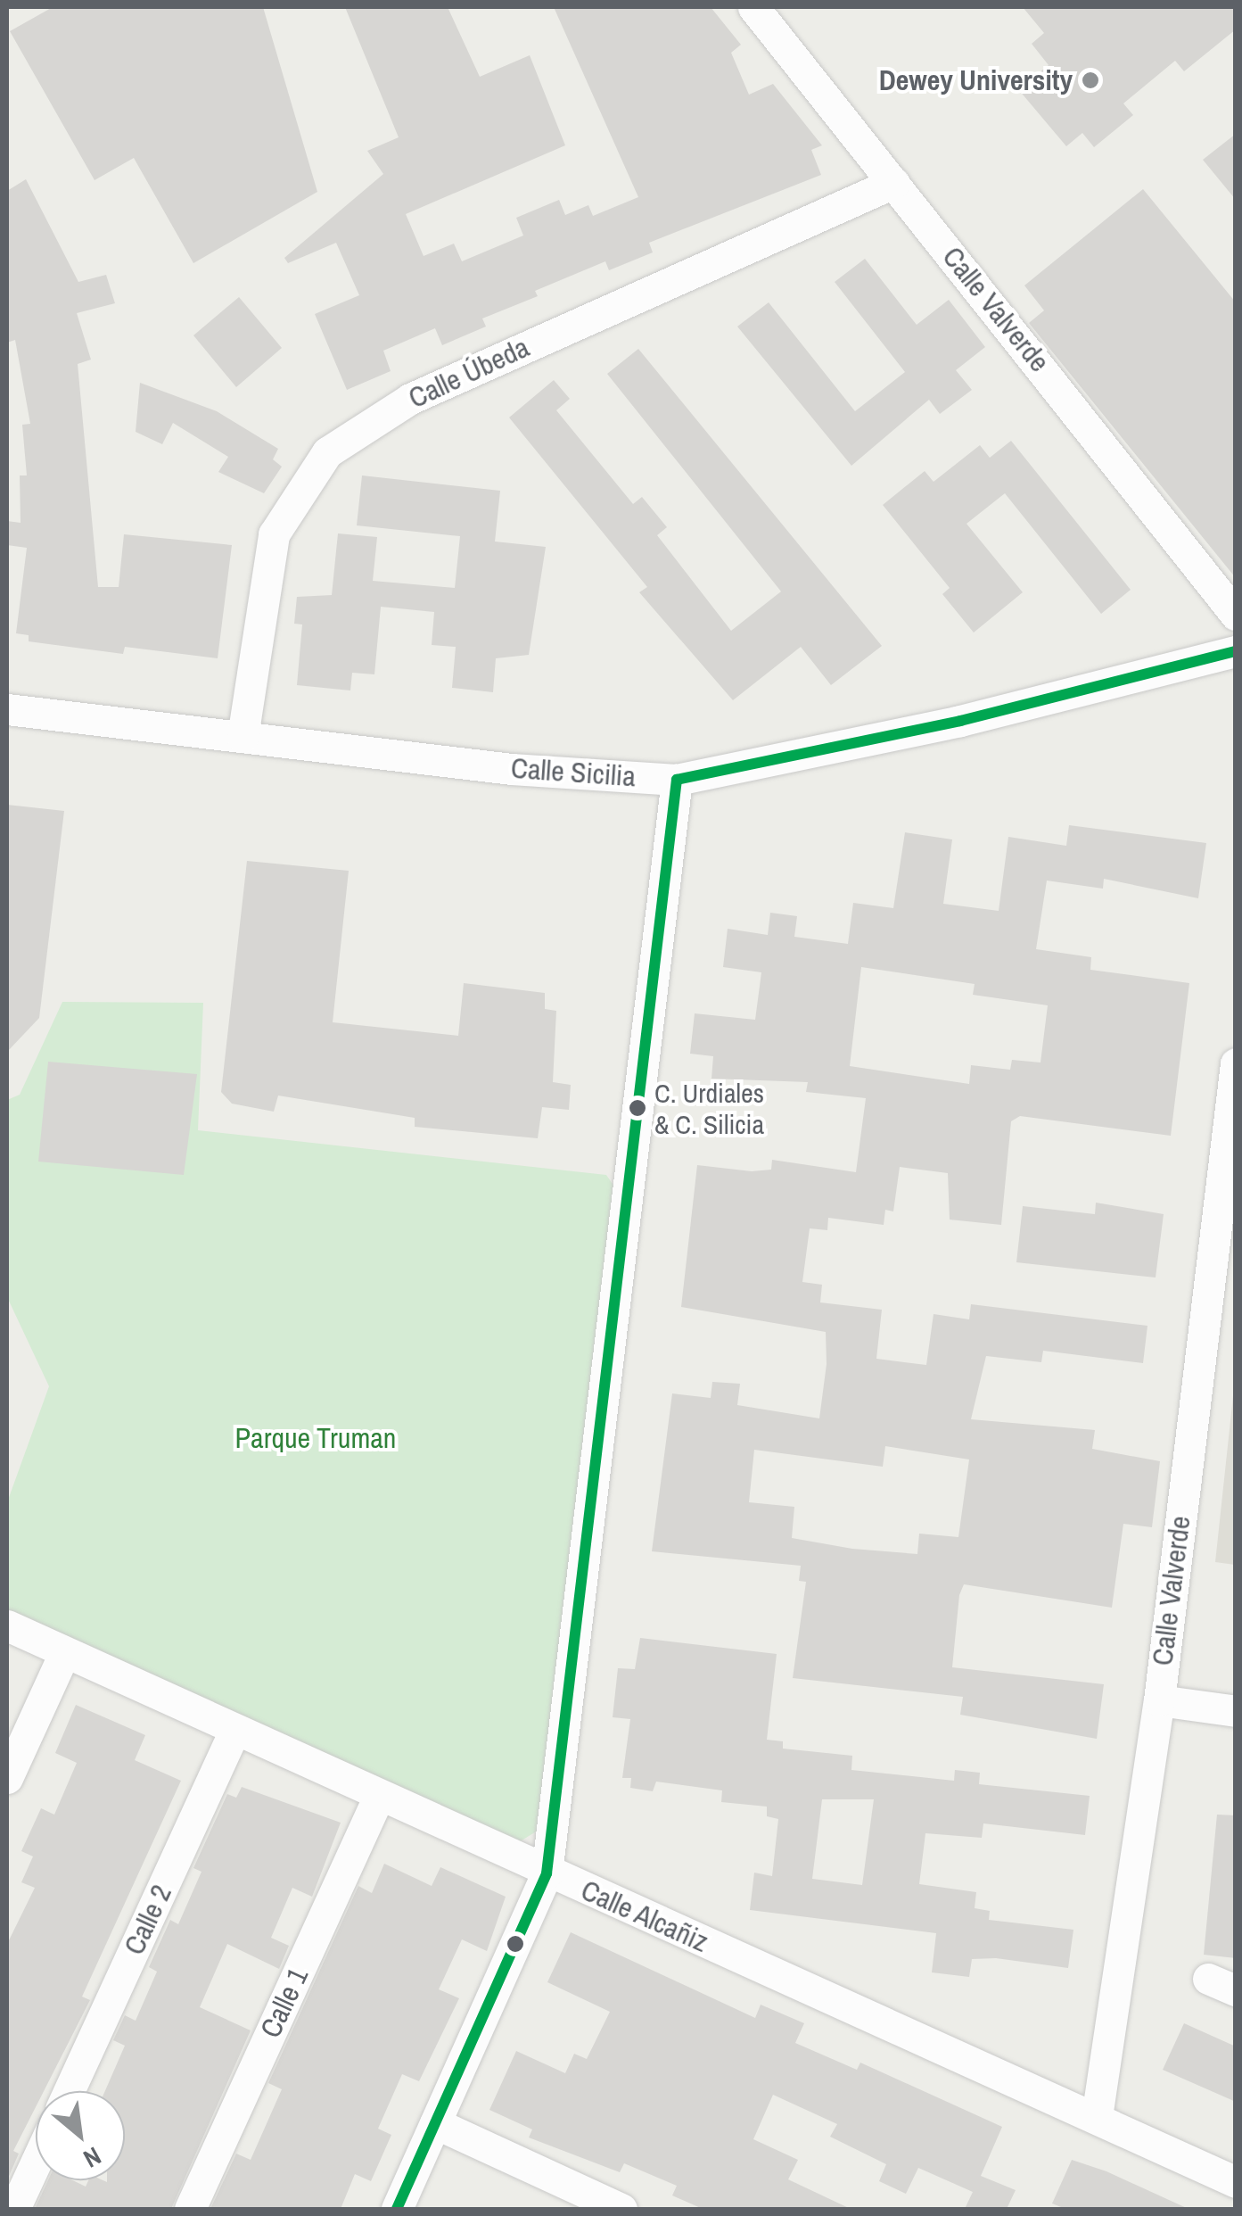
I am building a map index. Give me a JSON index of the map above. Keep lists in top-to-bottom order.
{
  "streets": {
    "street": [
      "Calle Valverde",
      "Calle Úbeda",
      "Calle Sicilia",
      "Calle Alcañiz",
      "Calle 2",
      "Calle 1"
    ]
  },
  "crossings": [
    ["Calle Valverde", "Calle Úbeda"],
    ["Calle Valverde", "Calle Alcañiz"],
    ["Calle Úbeda", "Calle Sicilia"],
    ["Calle Alcañiz", "Calle 2"],
    ["Calle Alcañiz", "Calle 1"]
  ],
  "parks": ["Parque Truman"],
  "places": ["Dewey University", "C. Urdiales & C. Silicia"],
  "north": "bottom right"
}
